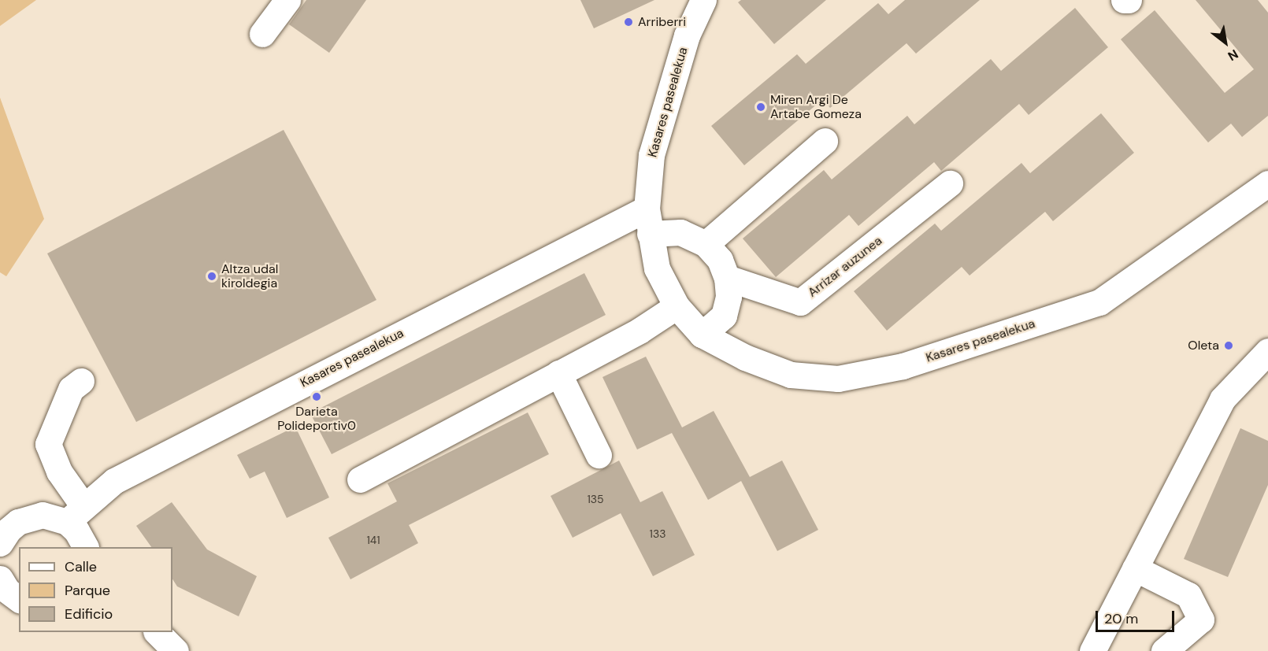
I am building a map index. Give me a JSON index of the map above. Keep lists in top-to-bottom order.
{
  "streets": {
    "street": ["Kasares pasealekua", "Arrizar auzunea"]
  },
  "places": [
    "Arriberri",
    "Miren Argi De Artabe Gomeza",
    "Altza udal kiroldegia",
    "Oleta",
    "Darieta Polideportiv0"
  ],
  "house_numbers": ["135", "133", "141"],
  "legend": ["Calle", "Parque", "Edificio"],
  "scale_bar": "20 m",
  "north": "bottom right"
}
